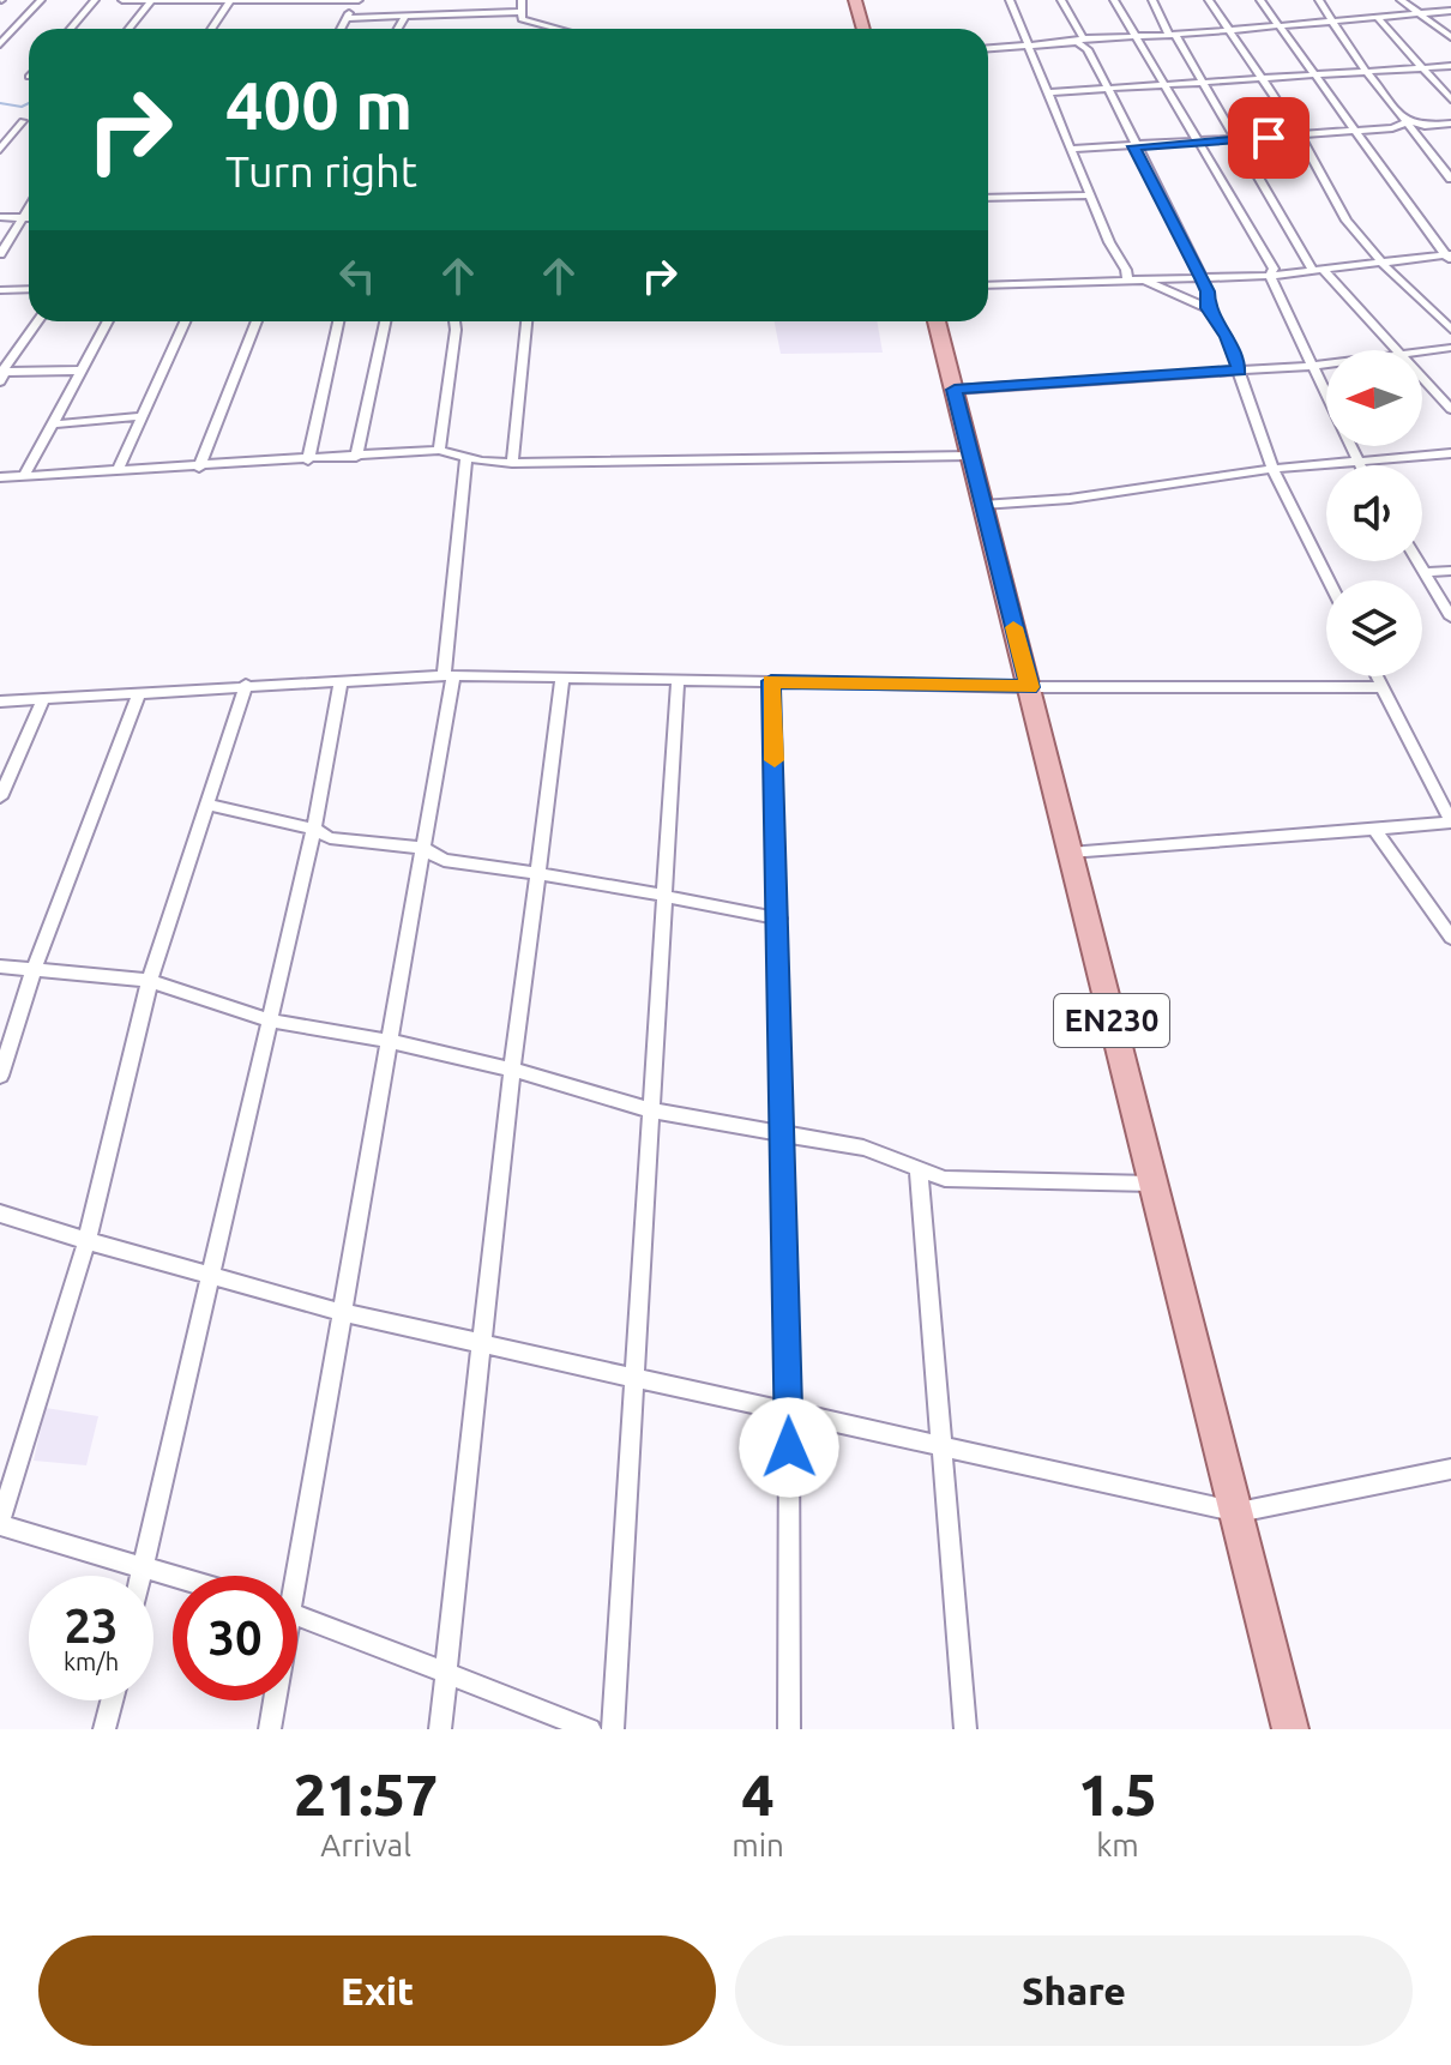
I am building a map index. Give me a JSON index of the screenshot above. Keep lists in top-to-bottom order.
{
  "streets": {
    "main road": ["EN230"]
  },
  "north": "left",
  "page": {
    "turn": ["400 m", "Turn right"],
    "speed": "23 km/h",
    "limit": "30",
    "eta": [
      "21:57",
      "Arrival",
      "4",
      "min",
      "1.5",
      "km"
    ],
    "buttons": ["Exit", "Share"]
  }
}
